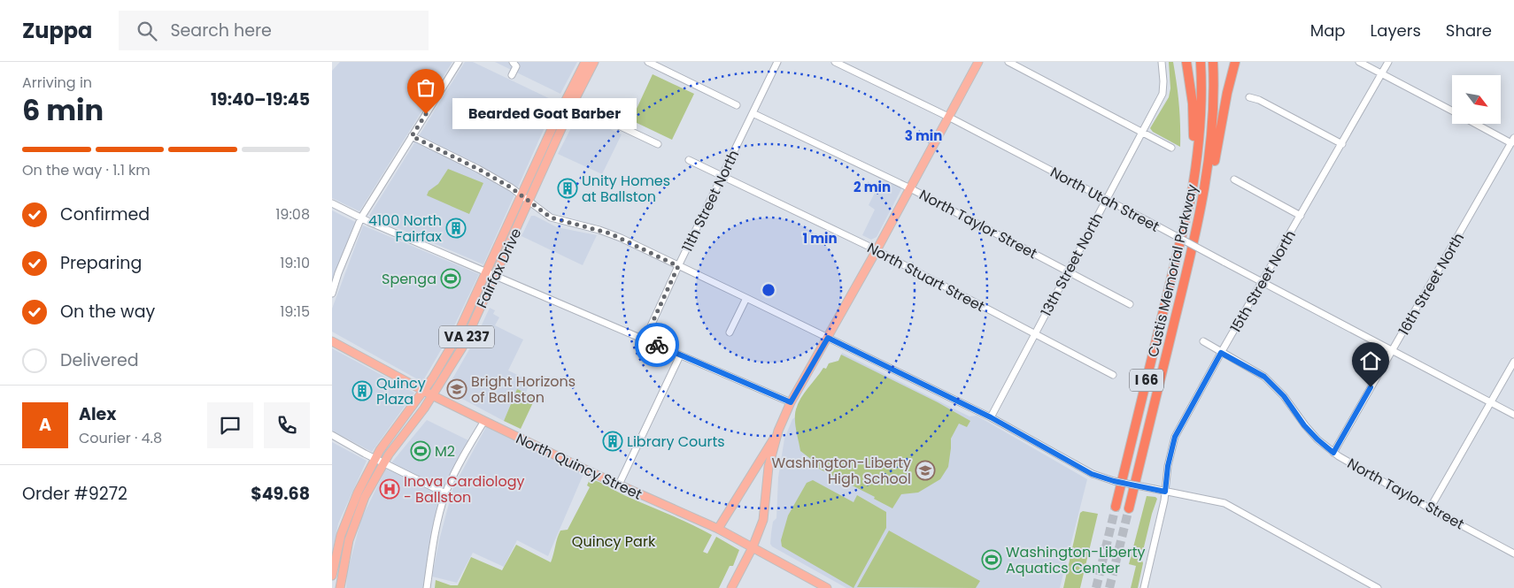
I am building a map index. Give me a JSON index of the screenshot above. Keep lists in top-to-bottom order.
{
  "streets": {
    "highway": ["Custis Memorial Parkway", "I 66"],
    "main road": ["Fairfax Drive", "VA 237", "North Quincy Street"],
    "street": [
      "North Utah Street",
      "11th Street North",
      "North Taylor Street",
      "13th Street North",
      "North Stuart Street",
      "15th Street North",
      "16th Street North"
    ]
  },
  "crossings": [
    ["North Utah Street", "13th Street North"],
    ["North Utah Street", "15th Street North"],
    ["North Utah Street", "16th Street North"],
    ["11th Street North", "North Taylor Street"],
    ["11th Street North", "North Stuart Street"],
    ["North Taylor Street", "13th Street North"],
    ["North Taylor Street", "15th Street North"],
    ["North Taylor Street", "16th Street North"],
    ["13th Street North", "North Stuart Street"],
    ["Fairfax Drive", "North Quincy Street"]
  ],
  "parks": ["Quincy Park"],
  "places": {
    "other": ["Bearded Goat Barber"],
    "building": [
      "Unity Homes at Ballston",
      "4100 North Fairfax",
      "Quincy Plaza",
      "Library Courts"
    ],
    "sports": ["Spenga", "M2", "Washington-Liberty Aquatics Center"],
    "school or university": ["Bright Horizons of Ballston", "Washington-Liberty High School"],
    "hospital": ["Inova Cardiology - Ballston"]
  },
  "north": "bottom right",
  "page": {
    "header": "Zuppa",
    "search": "Search here",
    "nav": ["Map", "Layers", "Share"],
    "heading": ["6 min", "Arriving in", "19:40–19:45"],
    "panel": [
      "Alex",
      "Courier · 4.8",
      "Order #9272",
      "$49.68"
    ],
    "bubble": "Bearded Goat Barber",
    "bar": "On the way · 1.1 km",
    "list": [
      ["Confirmed", "19:08"],
      ["Preparing", "19:10"],
      ["On the way", "19:15"],
      "Delivered"
    ],
    "round": "A"
  },
  "rings": ["3 min", "2 min", "1 min"]
}
